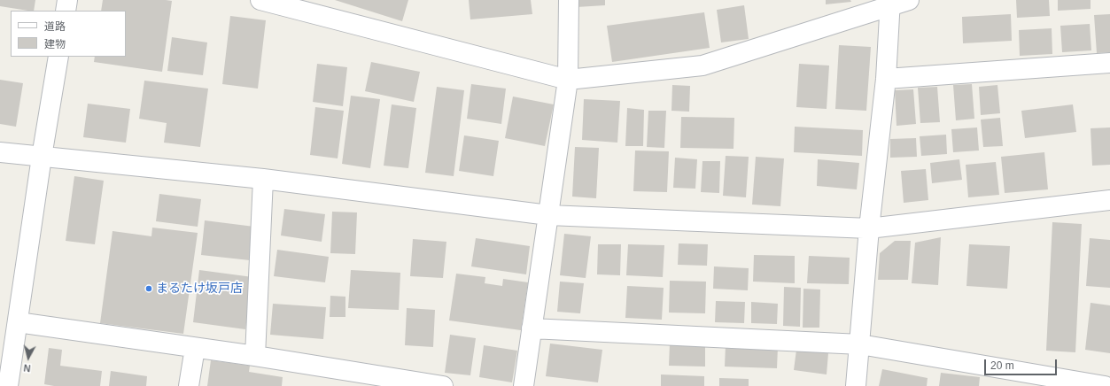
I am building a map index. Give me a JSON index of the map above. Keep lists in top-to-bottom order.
{
  "places": ["まるたけ坂戸店"],
  "legend": ["道路", "建物"],
  "scale_bar": "20 m",
  "north": "bottom"
}
